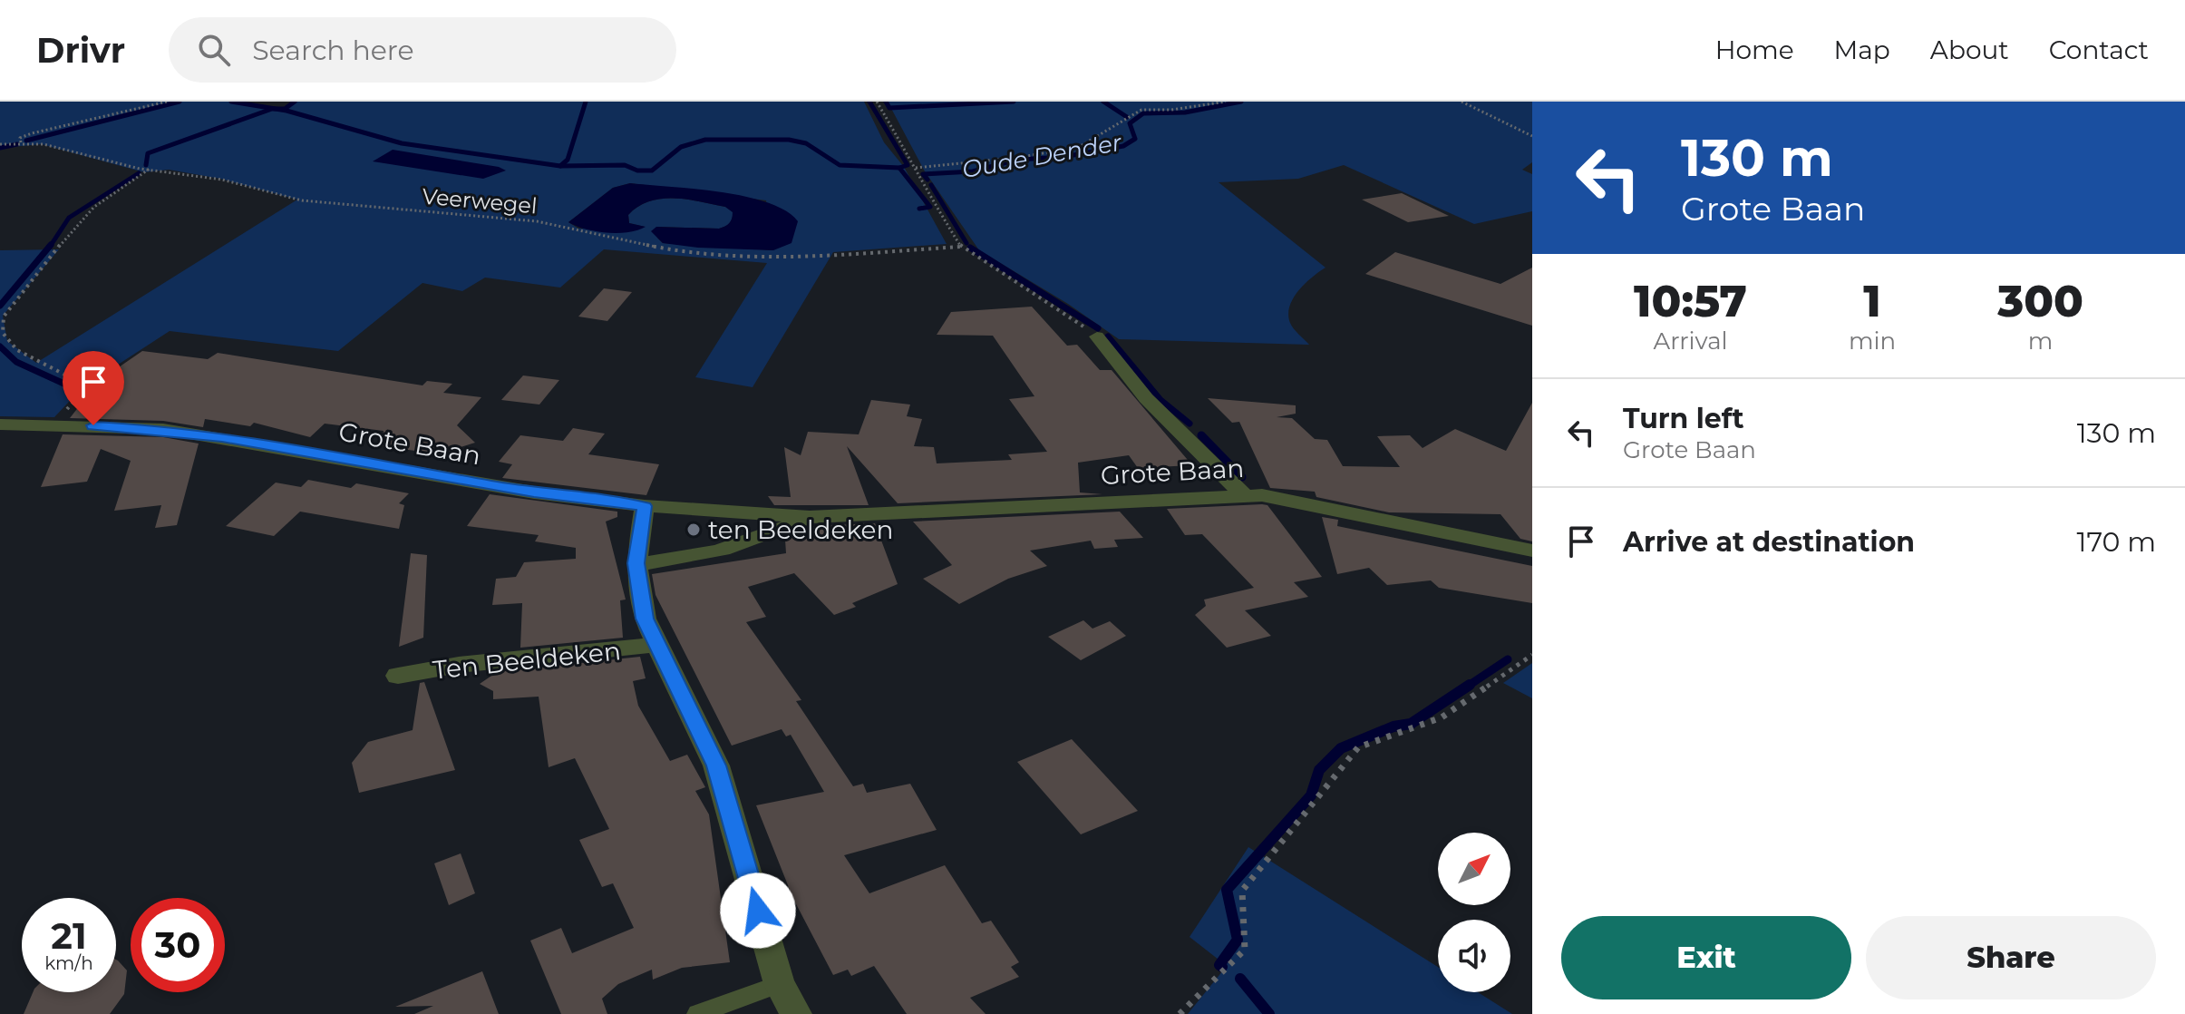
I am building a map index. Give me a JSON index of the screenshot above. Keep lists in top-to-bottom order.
{
  "streets": {
    "street": ["Grote Baan", "Ten Beeldeken"],
    "path": ["Veerwegel"]
  },
  "water": ["Oude Dender"],
  "places": ["ten Beeldeken"],
  "north": "top right",
  "page": {
    "header": "Drivr",
    "search": "Search here",
    "nav": [
      "Home",
      "Map",
      "About",
      "Contact"
    ],
    "turn": ["130 m", "Grote Baan"],
    "eta": [
      "10:57",
      "Arrival",
      "1",
      "min",
      "300",
      "m"
    ],
    "list": [
      {
        "name": "Turn left",
        "note": "Grote Baan",
        "value": "130 m"
      },
      {
        "name": "Arrive at destination",
        "value": "170 m"
      }
    ],
    "speed": "21 km/h",
    "limit": "30",
    "buttons": ["Exit", "Share"]
  }
}
